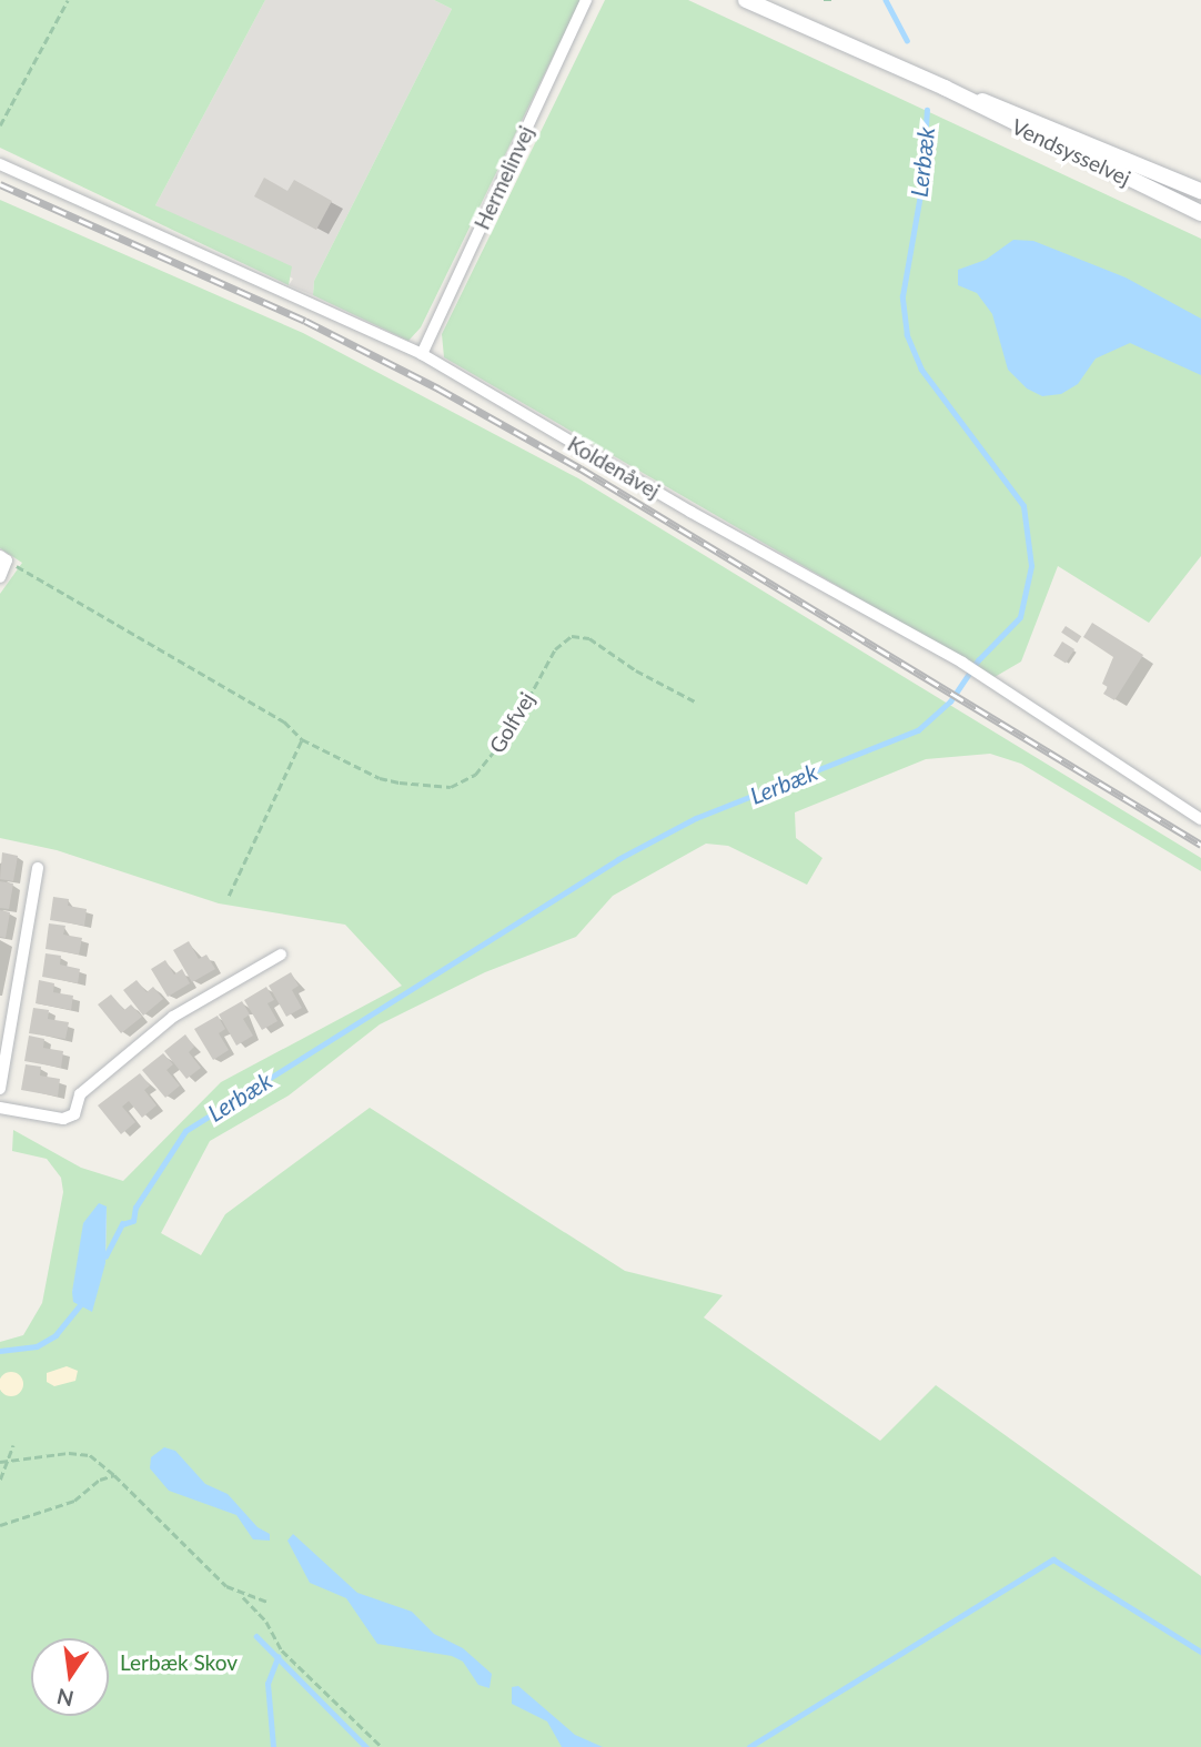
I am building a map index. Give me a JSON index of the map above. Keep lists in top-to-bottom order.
{
  "streets": {
    "street": ["Vendsysselvej", "Hermelinvej", "Koldenåvej"],
    "path": ["Golfvej"]
  },
  "crossings": [
    ["Hermelinvej", "Koldenåvej"]
  ],
  "water": ["Lerbæk"],
  "parks": ["Lerbæk Skov"],
  "north": "bottom"
}
